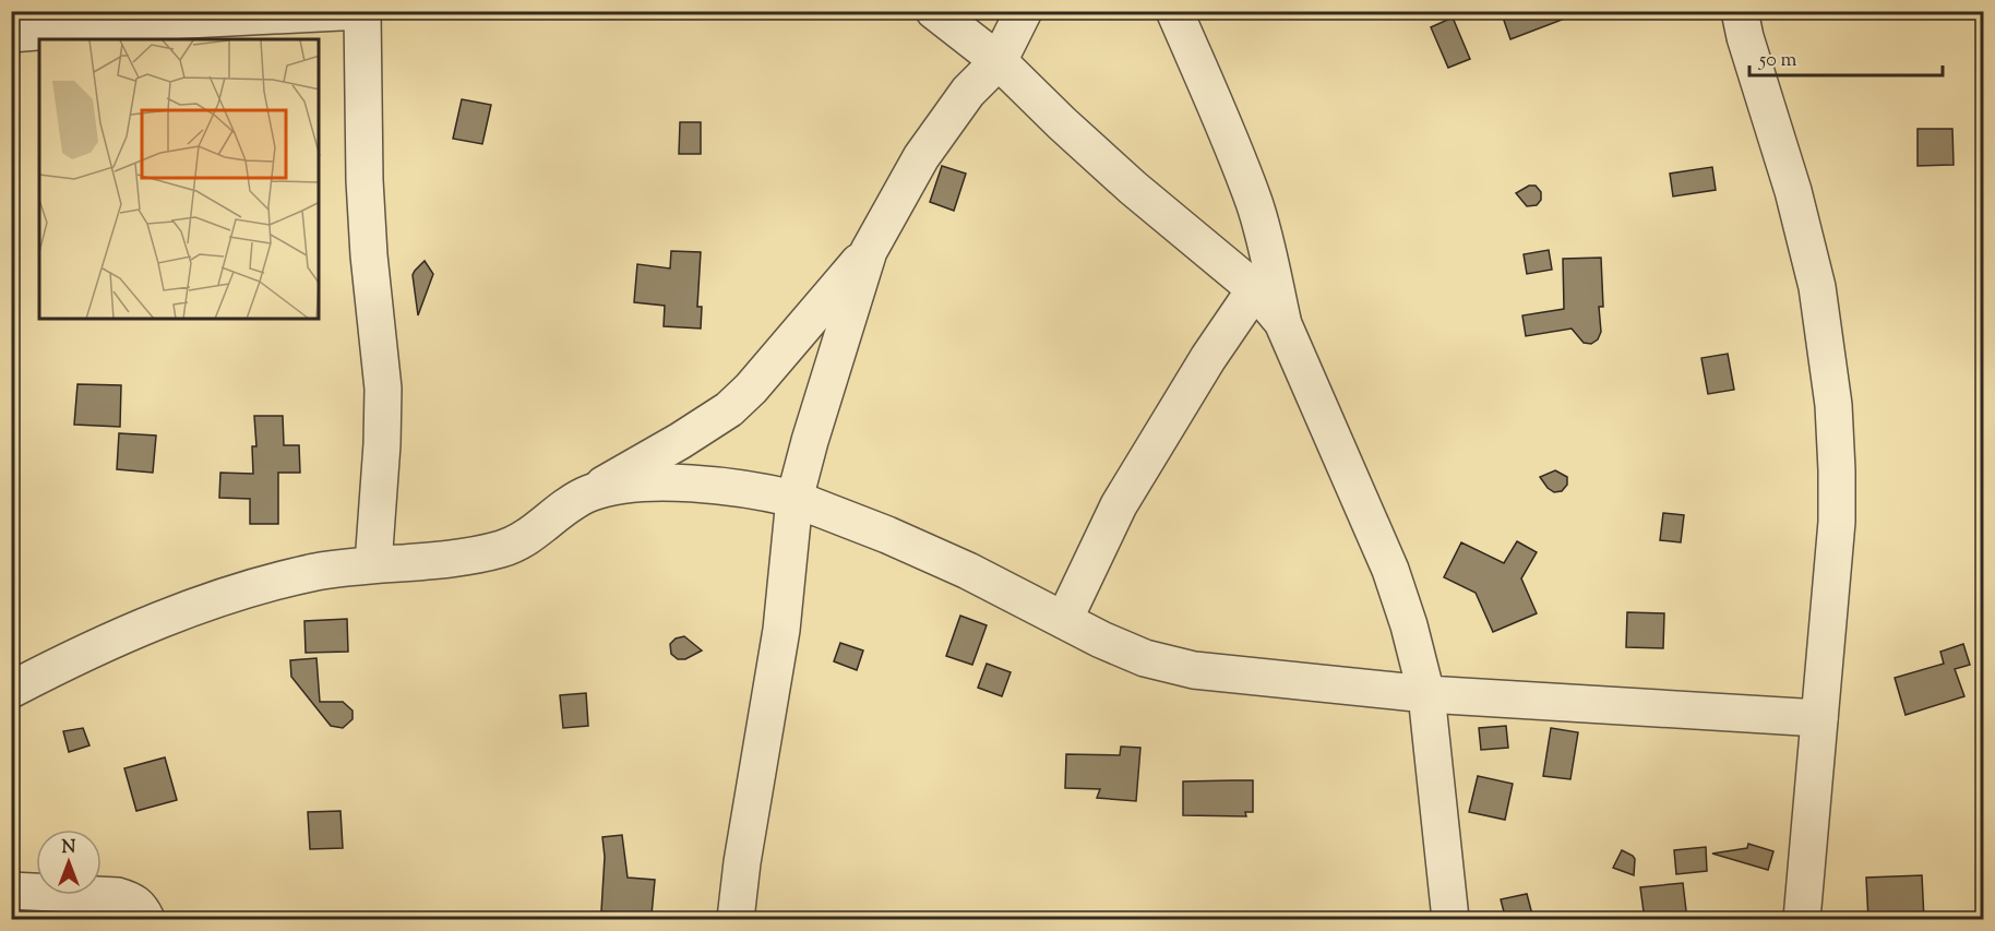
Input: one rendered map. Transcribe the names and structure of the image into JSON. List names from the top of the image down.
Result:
{
  "scale_bar": "50 m",
  "north": "top"
}
